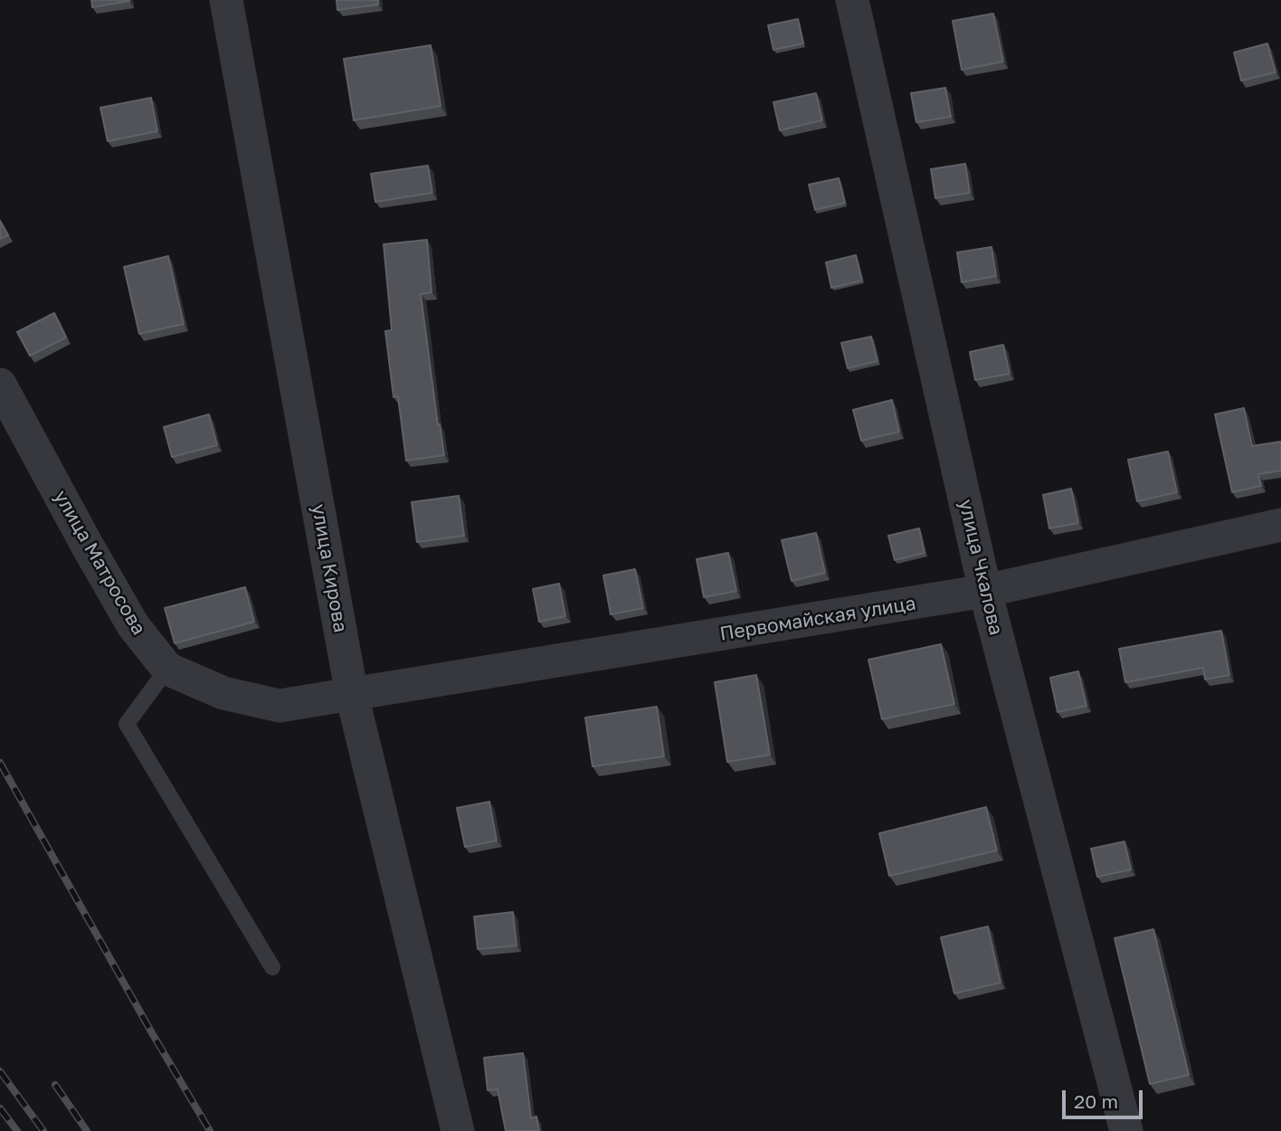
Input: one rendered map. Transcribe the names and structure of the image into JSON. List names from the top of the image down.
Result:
{
  "streets": {
    "street": [
      "улица Матросова",
      "улица Чкалова",
      "улица Кирова",
      "Первомайская улица"
    ]
  },
  "crossings": [
    ["улица Матросова", "улица Кирова"],
    ["улица Матросова", "Первомайская улица"],
    ["улица Чкалова", "Первомайская улица"],
    ["улица Кирова", "Первомайская улица"]
  ],
  "scale_bar": "20 m"
}
